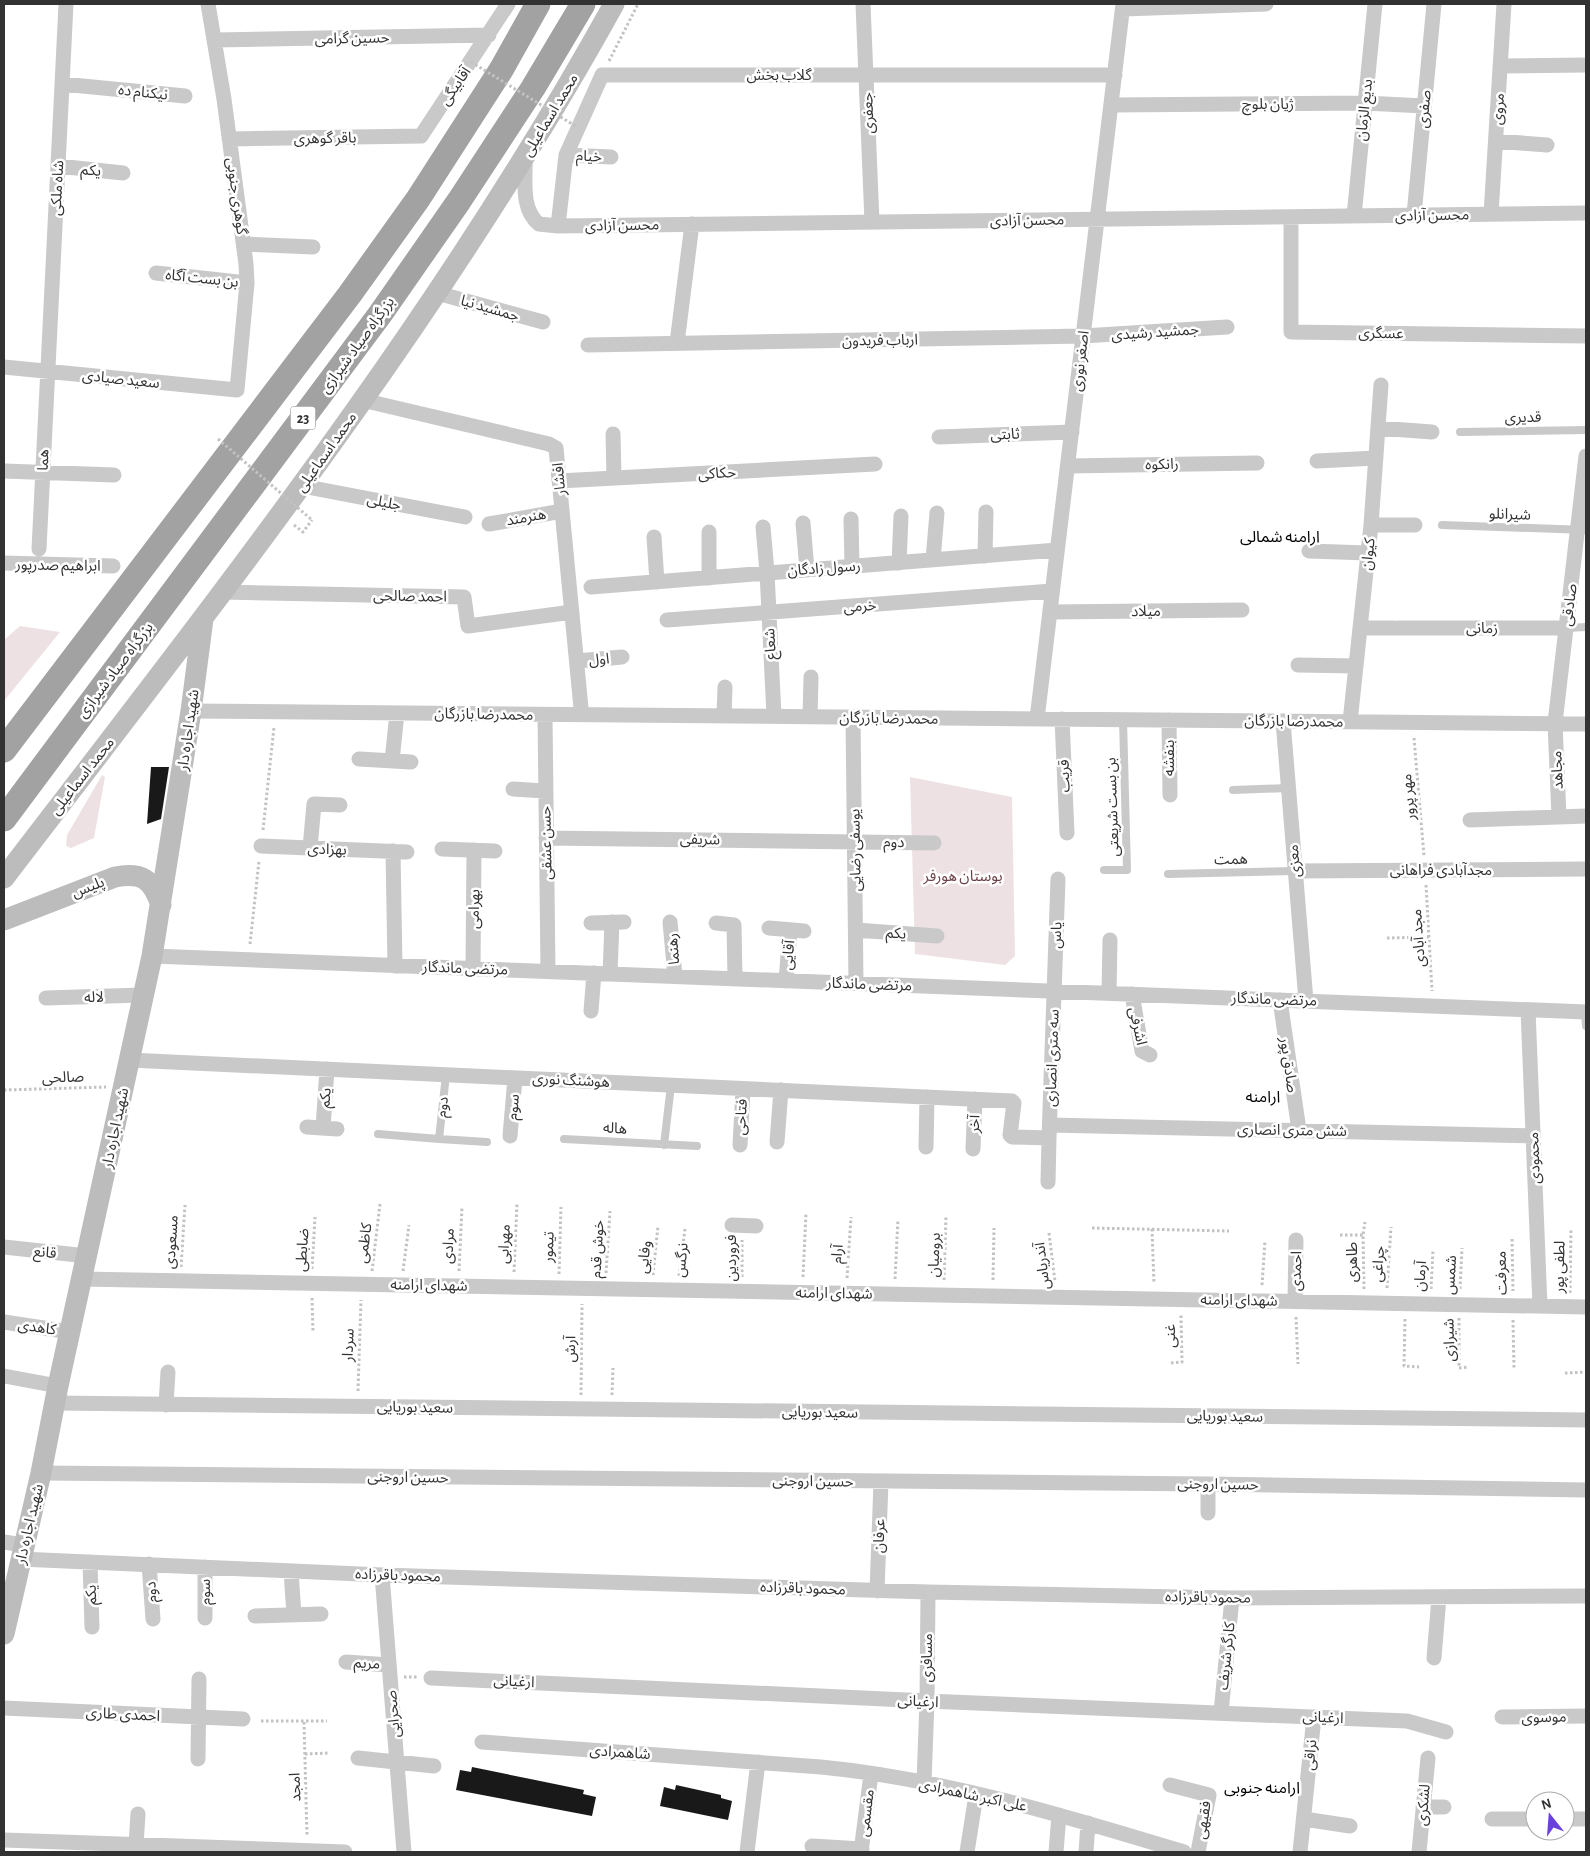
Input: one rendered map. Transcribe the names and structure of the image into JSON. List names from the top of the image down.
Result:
{
  "streets": {
    "highway": ["بزرگراه صیاد شیرازی", "23"],
    "main road": ["محمد اسماعیلی", "شهید اجاره دار", "پلیس"],
    "street": [
      "حسین گرامی",
      "گلاب بخش",
      "آقابیگی",
      "نیکنام ده",
      "ژیان بلوچ",
      "صفری",
      "مروی",
      "بدیع الزمان",
      "جعفری",
      "باقر گوهری",
      "خیام",
      "یکم",
      "شاه ملکی",
      "گوهری جنوبی",
      "محسن آزادی",
      "بن بست آگاه",
      "جمشید نیا",
      "جمشید رشیدی",
      "عسگری",
      "ارباب فریدون",
      "اصغر نوری",
      "سعید صیادی",
      "ثابتی",
      "هما",
      "رانکوه",
      "حکاکی",
      "افشار",
      "جلیلی",
      "هنرمند",
      "کیوان",
      "ابراهیم صدرپور",
      "رسول زادگان",
      "احمد صالحی",
      "صادقی",
      "خرمی",
      "میلاد",
      "زمانی",
      "شعاع",
      "اول",
      "محمدرضا بازرگان",
      "بنفشه",
      "مجاهد",
      "قریب",
      "شریفی",
      "دوم",
      "حسن عشقی",
      "بهزادی",
      "یوسفی رضایی",
      "معزی",
      "مجدآبادی فراهانی",
      "بهرامی",
      "یاس",
      "رهنما",
      "آقایی",
      "مرتضی ماندگار",
      "لاله",
      "اشرفی",
      "سه متری انصاری",
      "صادق پور",
      "هوشنگ نوری",
      "سوم",
      "فتاحی",
      "آخر",
      "شش متری انصاری",
      "محمودی",
      "قانع",
      "احمدی",
      "شهدای ارامنه",
      "کاهدی",
      "سعید بوریایی",
      "حسین اروجنی",
      "عرفان",
      "محمود باقرزاده",
      "کارگر شریف",
      "مسافری",
      "مریم",
      "ارغیانی",
      "احمدی طاری",
      "صحرایی",
      "موسوی",
      "شاهمرادی",
      "نراقی",
      "علی اکبر شاهمرادی",
      "لشکری",
      "مقسمی",
      "فقیهی"
    ],
    "lane": [
      "قدیری",
      "شیرانلو",
      "بن بست شریعتی",
      "همت",
      "هاله"
    ],
    "path": [
      "مهر پرور",
      "مجد آبادی",
      "صالحی",
      "مسعودی",
      "کاظمی",
      "مهرابی",
      "مرادی",
      "تیمور",
      "خوش قدم",
      "ضابطی",
      "آرام",
      "برومیان",
      "وفایی",
      "فروردین",
      "نرگس",
      "طاهری",
      "چراغی",
      "آندریاس",
      "لطفی پور",
      "معرفت",
      "شمس",
      "آرمان",
      "غنی",
      "شیرازی",
      "سردار",
      "آرش",
      "امجد"
    ]
  },
  "crossings": [
    ["حسین گرامی", "آقابیگی"],
    ["حسین گرامی", "گوهری جنوبی"],
    ["گلاب بخش", "جعفری"],
    ["گلاب بخش", "اصغر نوری"],
    ["آقابیگی", "باقر گوهری"],
    ["نیکنام ده", "شاه ملکی"],
    ["ژیان بلوچ", "صفری"],
    ["ژیان بلوچ", "بدیع الزمان"],
    ["ژیان بلوچ", "اصغر نوری"],
    ["صفری", "محسن آزادی"],
    ["مروی", "محسن آزادی"],
    ["بدیع الزمان", "محسن آزادی"],
    ["جعفری", "محسن آزادی"],
    ["محمد اسماعیلی", "محسن آزادی"],
    ["محمد اسماعیلی", "جمشید نیا"],
    ["محمد اسماعیلی", "افشار"],
    ["محمد اسماعیلی", "جلیلی"],
    ["محمد اسماعیلی", "احمد صالحی"],
    ["محمد اسماعیلی", "شهید اجاره دار"],
    ["باقر گوهری", "گوهری جنوبی"],
    ["یکم", "شاه ملکی"],
    ["یکم", "یوسفی رضایی"],
    ["یکم", "هوشنگ نوری"],
    ["یکم", "محمود باقرزاده"],
    ["شاه ملکی", "سعید صیادی"],
    ["شاه ملکی", "هما"],
    ["گوهری جنوبی", "بن بست آگاه"],
    ["گوهری جنوبی", "سعید صیادی"],
    ["محسن آزادی", "عسگری"],
    ["محسن آزادی", "اصغر نوری"],
    ["جمشید رشیدی", "ارباب فریدون"],
    ["جمشید رشیدی", "اصغر نوری"],
    ["ارباب فریدون", "اصغر نوری"],
    ["اصغر نوری", "ثابتی"],
    ["اصغر نوری", "رانکوه"],
    ["اصغر نوری", "رسول زادگان"],
    ["اصغر نوری", "خرمی"],
    ["اصغر نوری", "میلاد"],
    ["اصغر نوری", "محمدرضا بازرگان"],
    ["سعید صیادی", "هما"],
    ["حکاکی", "افشار"],
    ["افشار", "هنرمند"],
    ["افشار", "احمد صالحی"],
    ["افشار", "اول"],
    ["شیرانلو", "صادقی"],
    ["کیوان", "زمانی"],
    ["کیوان", "محمدرضا بازرگان"],
    ["رسول زادگان", "شعاع"],
    ["صادقی", "زمانی"],
    ["صادقی", "محمدرضا بازرگان"],
    ["صادقی", "مجاهد"],
    ["خرمی", "شعاع"],
    ["شعاع", "محمدرضا بازرگان"],
    ["محمدرضا بازرگان", "شهید اجاره دار"],
    ["محمدرضا بازرگان", "بنفشه"],
    ["محمدرضا بازرگان", "مجاهد"],
    ["محمدرضا بازرگان", "قریب"],
    ["محمدرضا بازرگان", "مهر پرور"],
    ["محمدرضا بازرگان", "بن بست شریعتی"],
    ["محمدرضا بازرگان", "حسن عشقی"],
    ["محمدرضا بازرگان", "یوسفی رضایی"],
    ["محمدرضا بازرگان", "معزی"],
    ["شهید اجاره دار", "پلیس"],
    ["شهید اجاره دار", "مرتضی ماندگار"],
    ["شهید اجاره دار", "لاله"],
    ["شهید اجاره دار", "صالحی"],
    ["شهید اجاره دار", "هوشنگ نوری"],
    ["شهید اجاره دار", "قانع"],
    ["شهید اجاره دار", "شهدای ارامنه"],
    ["شهید اجاره دار", "کاهدی"],
    ["شهید اجاره دار", "سعید بوریایی"],
    ["شهید اجاره دار", "حسین اروجنی"],
    ["شهید اجاره دار", "محمود باقرزاده"],
    ["مهر پرور", "مجدآبادی فراهانی"],
    ["مهر پرور", "مجد آبادی"],
    ["شریفی", "دوم"],
    ["شریفی", "حسن عشقی"],
    ["شریفی", "یوسفی رضایی"],
    ["دوم", "یوسفی رضایی"],
    ["دوم", "هوشنگ نوری"],
    ["دوم", "محمود باقرزاده"],
    ["حسن عشقی", "مرتضی ماندگار"],
    ["بهزادی", "مرتضی ماندگار"],
    ["یوسفی رضایی", "مرتضی ماندگار"],
    ["همت", "معزی"],
    ["همت", "مجدآبادی فراهانی"],
    ["معزی", "مجدآبادی فراهانی"],
    ["معزی", "مرتضی ماندگار"],
    ["مجدآبادی فراهانی", "مجد آبادی"],
    ["بهرامی", "مرتضی ماندگار"],
    ["یاس", "مرتضی ماندگار"],
    ["یاس", "سه متری انصاری"],
    ["مجد آبادی", "مرتضی ماندگار"],
    ["رهنما", "مرتضی ماندگار"],
    ["آقایی", "مرتضی ماندگار"],
    ["مرتضی ماندگار", "اشرفی"],
    ["مرتضی ماندگار", "سه متری انصاری"],
    ["مرتضی ماندگار", "صادق پور"],
    ["مرتضی ماندگار", "محمودی"],
    ["سه متری انصاری", "شش متری انصاری"],
    ["صادق پور", "شش متری انصاری"],
    ["هوشنگ نوری", "سوم"],
    ["هوشنگ نوری", "فتاحی"],
    ["هوشنگ نوری", "آخر"],
    ["هوشنگ نوری", "شش متری انصاری"],
    ["سوم", "محمود باقرزاده"],
    ["شش متری انصاری", "محمودی"],
    ["محمودی", "شهدای ارامنه"],
    ["مسعودی", "شهدای ارامنه"],
    ["کاظمی", "شهدای ارامنه"],
    ["کاظمی", "سردار"],
    ["مهرابی", "شهدای ارامنه"],
    ["مرادی", "شهدای ارامنه"],
    ["تیمور", "شهدای ارامنه"],
    ["خوش قدم", "شهدای ارامنه"],
    ["ضابطی", "شهدای ارامنه"],
    ["آرام", "شهدای ارامنه"],
    ["برومیان", "شهدای ارامنه"],
    ["وفایی", "شهدای ارامنه"],
    ["فروردین", "شهدای ارامنه"],
    ["نرگس", "شهدای ارامنه"],
    ["طاهری", "شهدای ارامنه"],
    ["چراغی", "شهدای ارامنه"],
    ["آندریاس", "شهدای ارامنه"],
    ["لطفی پور", "شهدای ارامنه"],
    ["احمدی", "شهدای ارامنه"],
    ["معرفت", "شهدای ارامنه"],
    ["شمس", "شهدای ارامنه"],
    ["شمس", "شیرازی"],
    ["آرمان", "شهدای ارامنه"],
    ["شهدای ارامنه", "غنی"],
    ["شهدای ارامنه", "شیرازی"],
    ["شهدای ارامنه", "سردار"],
    ["شهدای ارامنه", "آرش"],
    ["سردار", "سعید بوریایی"],
    ["آرش", "سعید بوریایی"],
    ["حسین اروجنی", "عرفان"],
    ["عرفان", "محمود باقرزاده"],
    ["محمود باقرزاده", "کارگر شریف"],
    ["محمود باقرزاده", "مسافری"],
    ["محمود باقرزاده", "صحرایی"],
    ["کارگر شریف", "ارغیانی"],
    ["مسافری", "ارغیانی"],
    ["مسافری", "علی اکبر شاهمرادی"],
    ["مریم", "صحرایی"],
    ["ارغیانی", "نراقی"],
    ["شاهمرادی", "علی اکبر شاهمرادی"],
    ["علی اکبر شاهمرادی", "مقسمی"]
  ],
  "districts": ["ارامنه شمالی", "ارامنه", "ارامنه جنوبی"],
  "parks": ["بوستان هورفر"],
  "north": "top"
}
